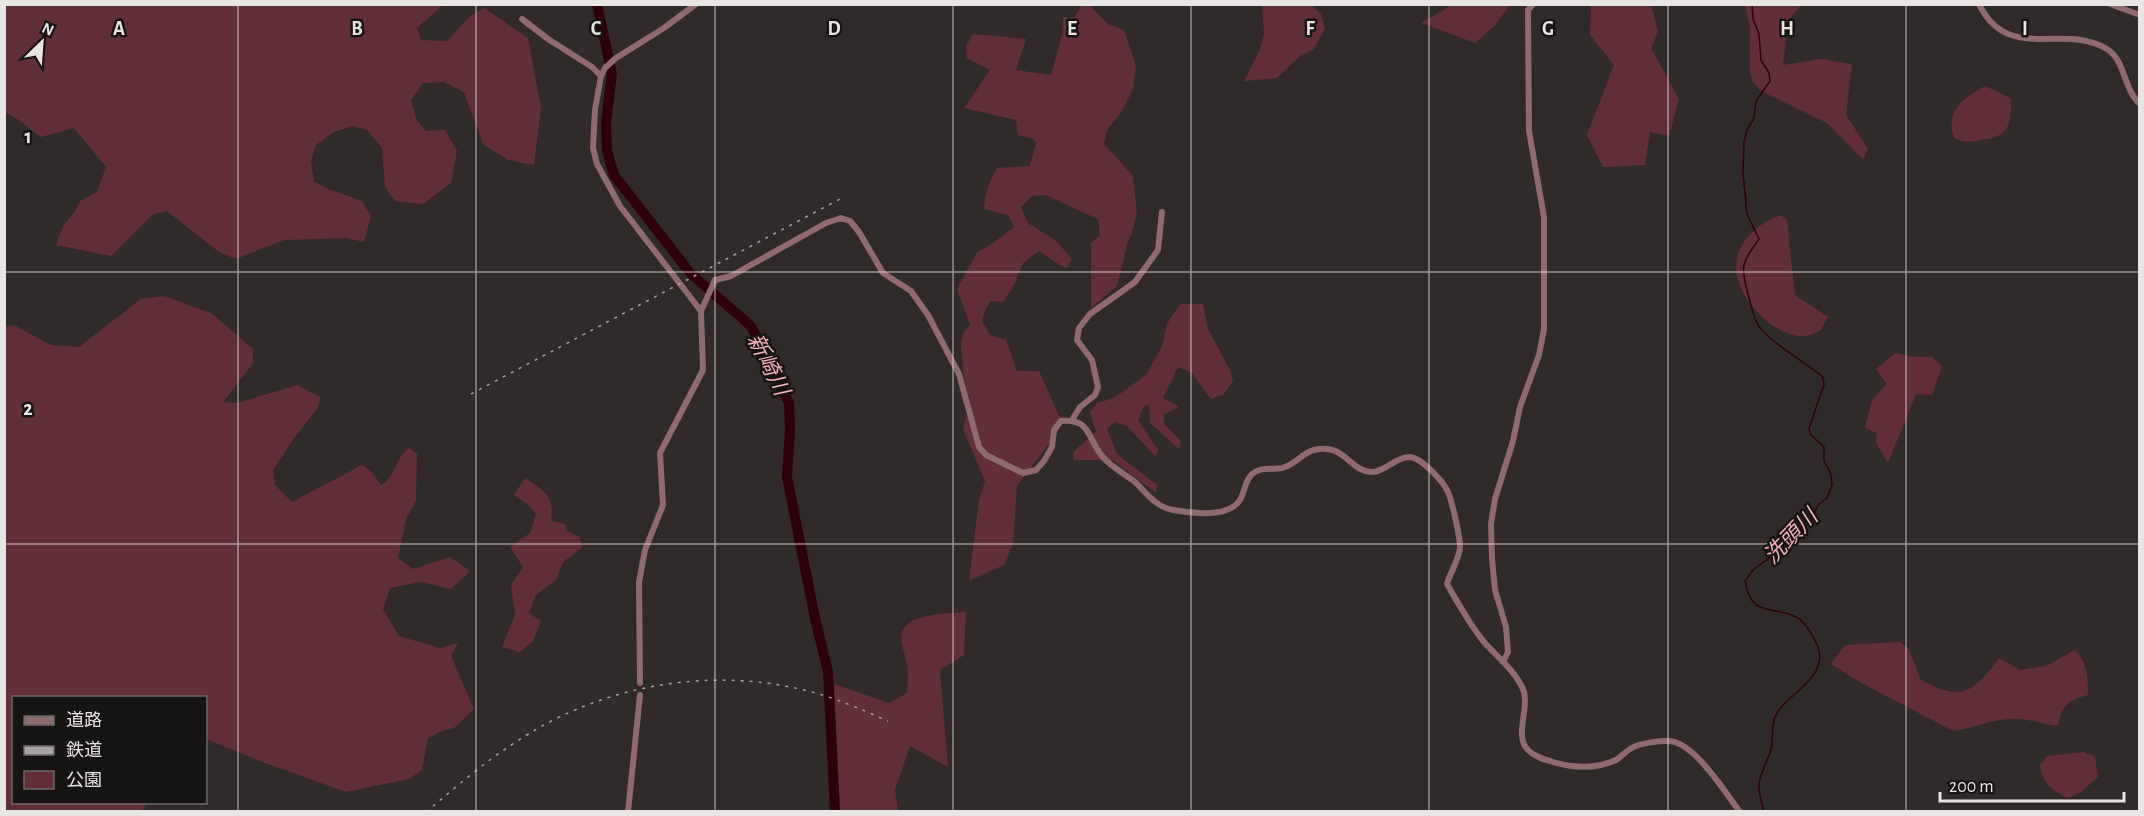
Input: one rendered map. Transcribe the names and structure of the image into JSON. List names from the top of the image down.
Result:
{
  "water": ["新崎川", "洗頭川"],
  "legend": ["道路", "鉄道", "公園"],
  "scale_bar": "200 m",
  "north": "top right",
  "grid": {
    "columns": [
      "A",
      "B",
      "C",
      "D",
      "E",
      "F",
      "G",
      "H",
      "I"
    ],
    "rows": ["1", "2"]
  }
}
